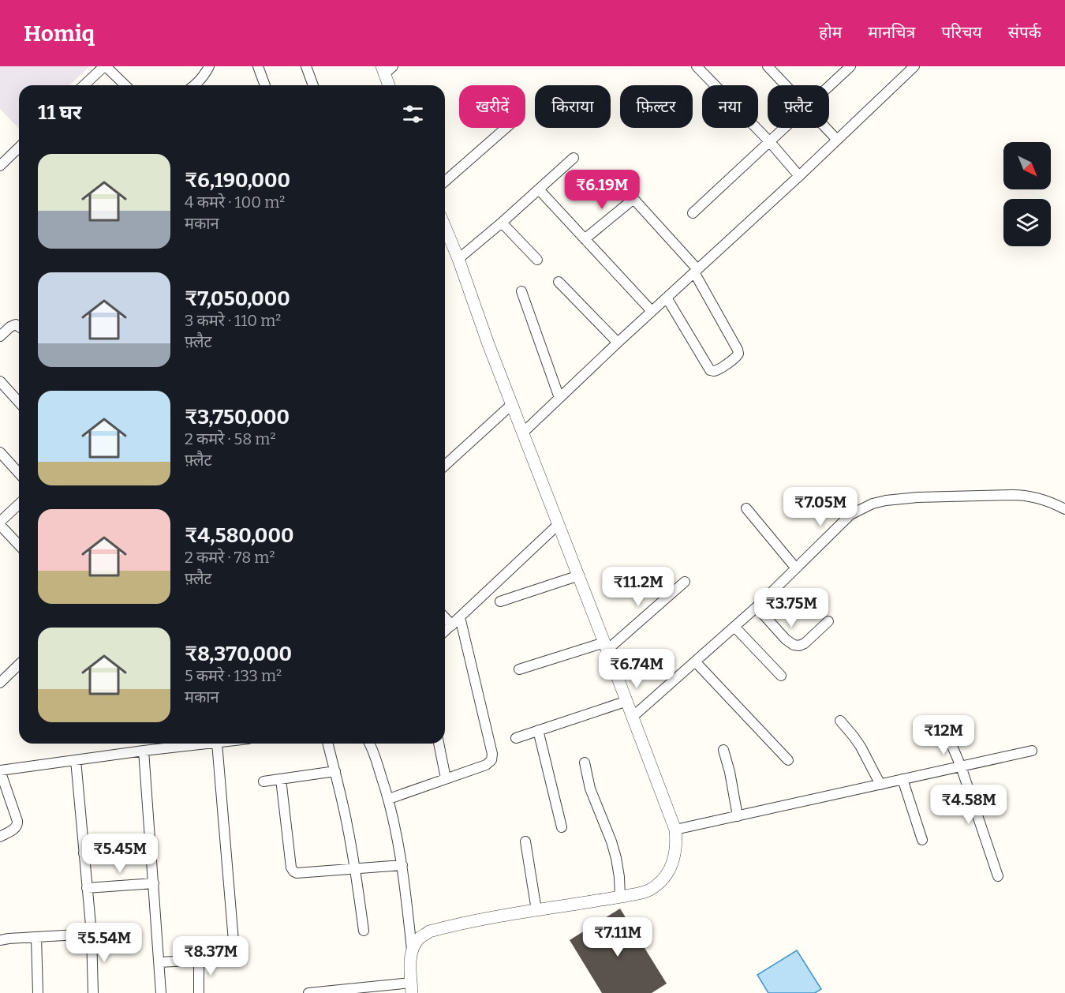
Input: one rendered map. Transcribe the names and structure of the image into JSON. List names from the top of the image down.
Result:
{
  "north": "bottom right",
  "page": {
    "header": "Homiq",
    "nav": [
      "होम",
      "मानचित्र",
      "परिचय",
      "संपर्क"
    ],
    "chip": [
      "खरीदें",
      "किराया",
      "फ़िल्टर",
      "नया",
      "फ़्लैट"
    ],
    "heading": "11 घर",
    "list": [
      {
        "name": "₹6,190,000",
        "note": "4 कमरे · 100 m² · मकान"
      },
      {
        "name": "₹7,050,000",
        "note": "3 कमरे · 110 m² · फ़्लैट"
      },
      {
        "name": "₹3,750,000",
        "note": "2 कमरे · 58 m² · फ़्लैट"
      },
      {
        "name": "₹4,580,000",
        "note": "2 कमरे · 78 m² · फ़्लैट"
      },
      {
        "name": "₹8,370,000",
        "note": "5 कमरे · 133 m² · मकान"
      }
    ],
    "price": [
      "₹6.19M",
      "₹7.05M",
      "₹11.2M",
      "₹3.75M",
      "₹6.74M",
      "₹12M",
      "₹4.58M",
      "₹5.45M",
      "₹7.11M",
      "₹5.54M",
      "₹8.37M"
    ]
  }
}
